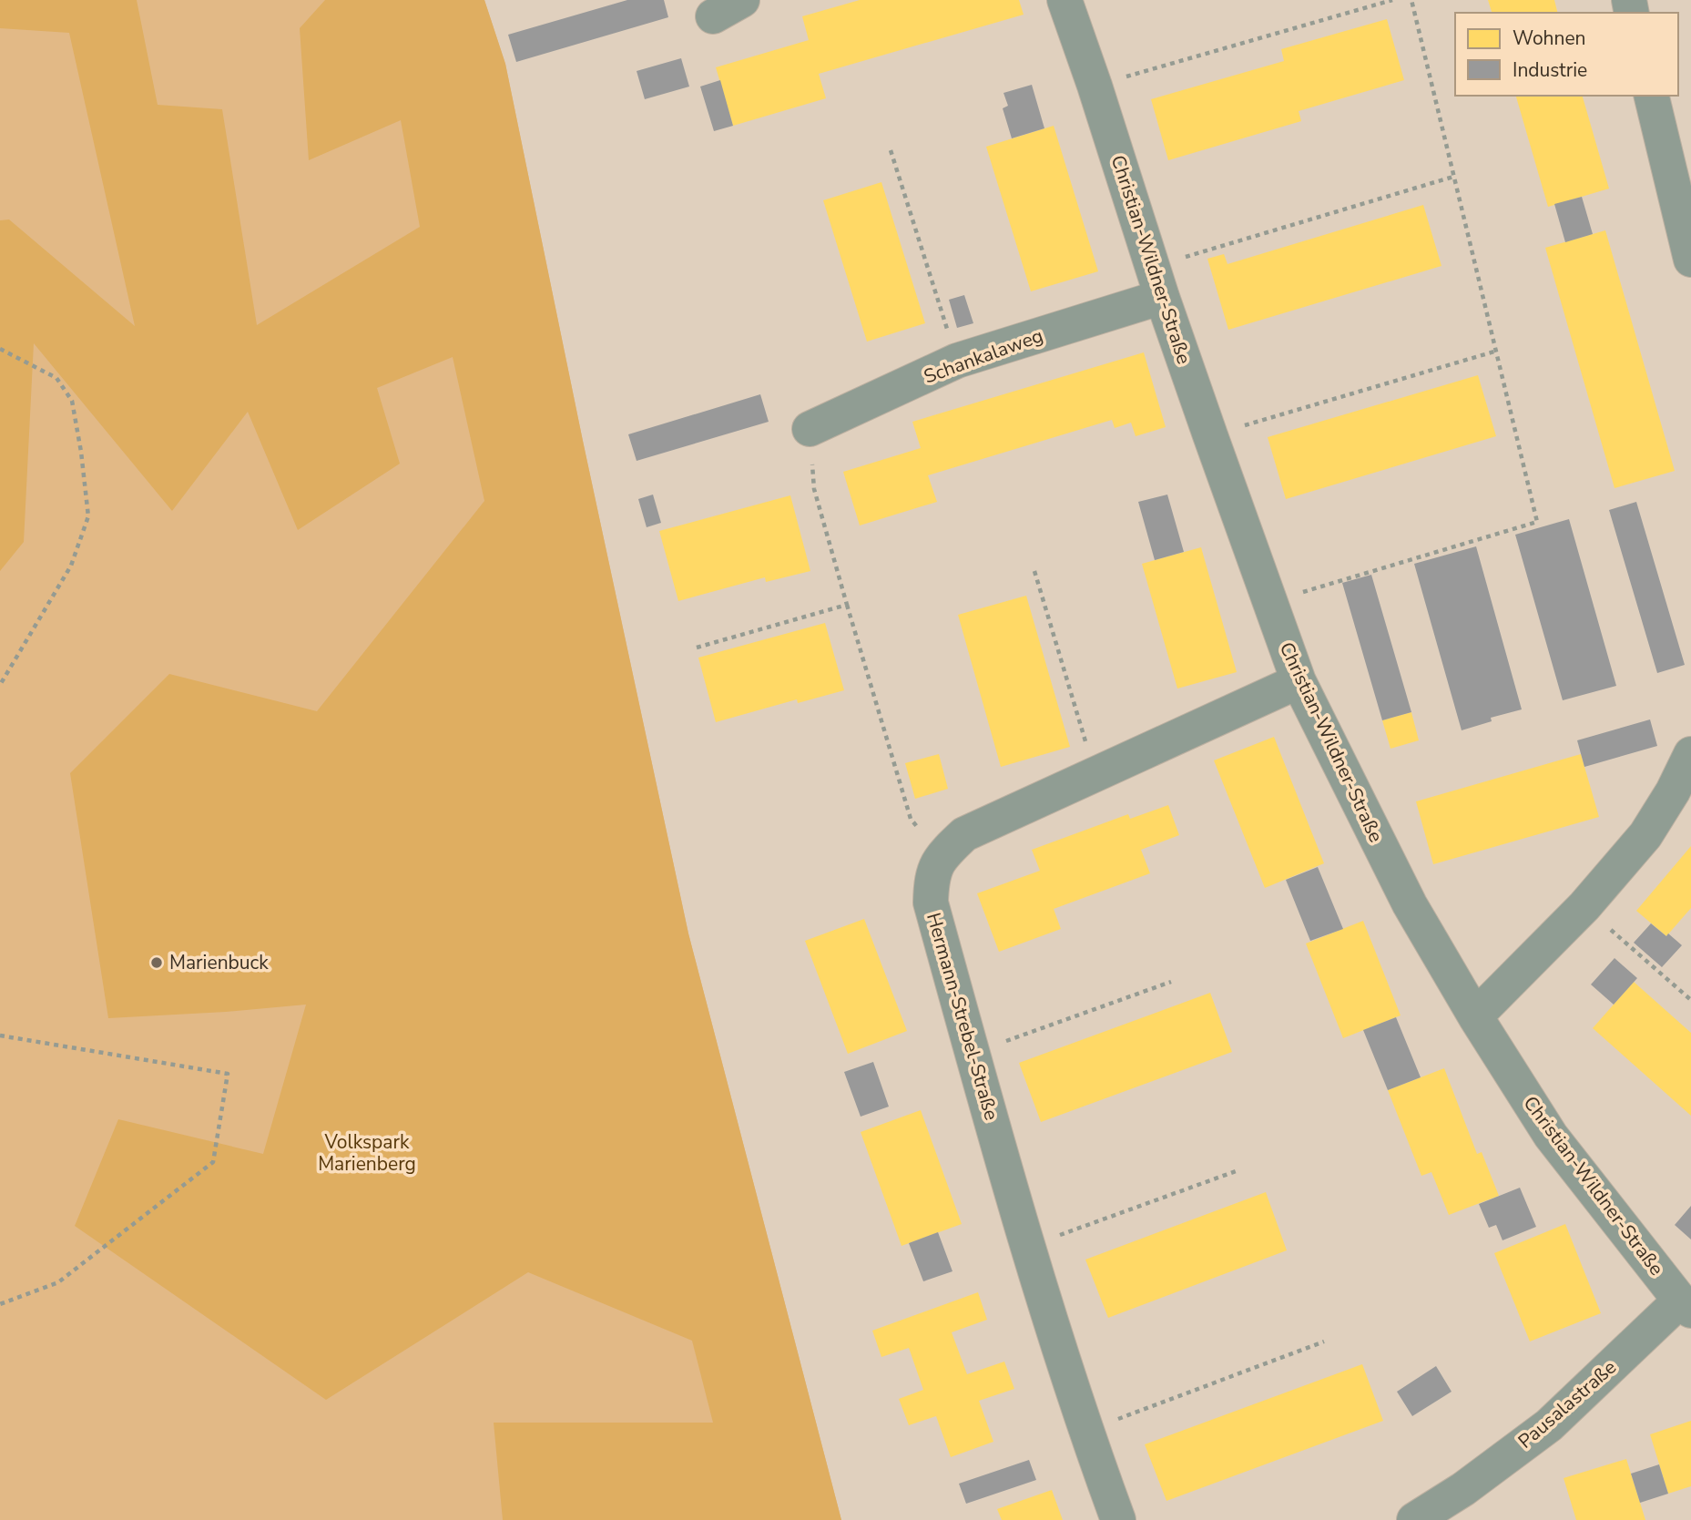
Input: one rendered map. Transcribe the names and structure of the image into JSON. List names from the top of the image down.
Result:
{
  "streets": {
    "street": [
      "Christian-Wildner-Straße",
      "Schankalaweg",
      "Hermann-Strebel-Straße",
      "Pausalastraße"
    ]
  },
  "crossings": [
    ["Christian-Wildner-Straße", "Schankalaweg"],
    ["Christian-Wildner-Straße", "Hermann-Strebel-Straße"],
    ["Christian-Wildner-Straße", "Pausalastraße"]
  ],
  "parks": ["Volkspark Marienberg"],
  "places": ["Marienbuck"],
  "legend": ["Wohnen", "Industrie"]
}
